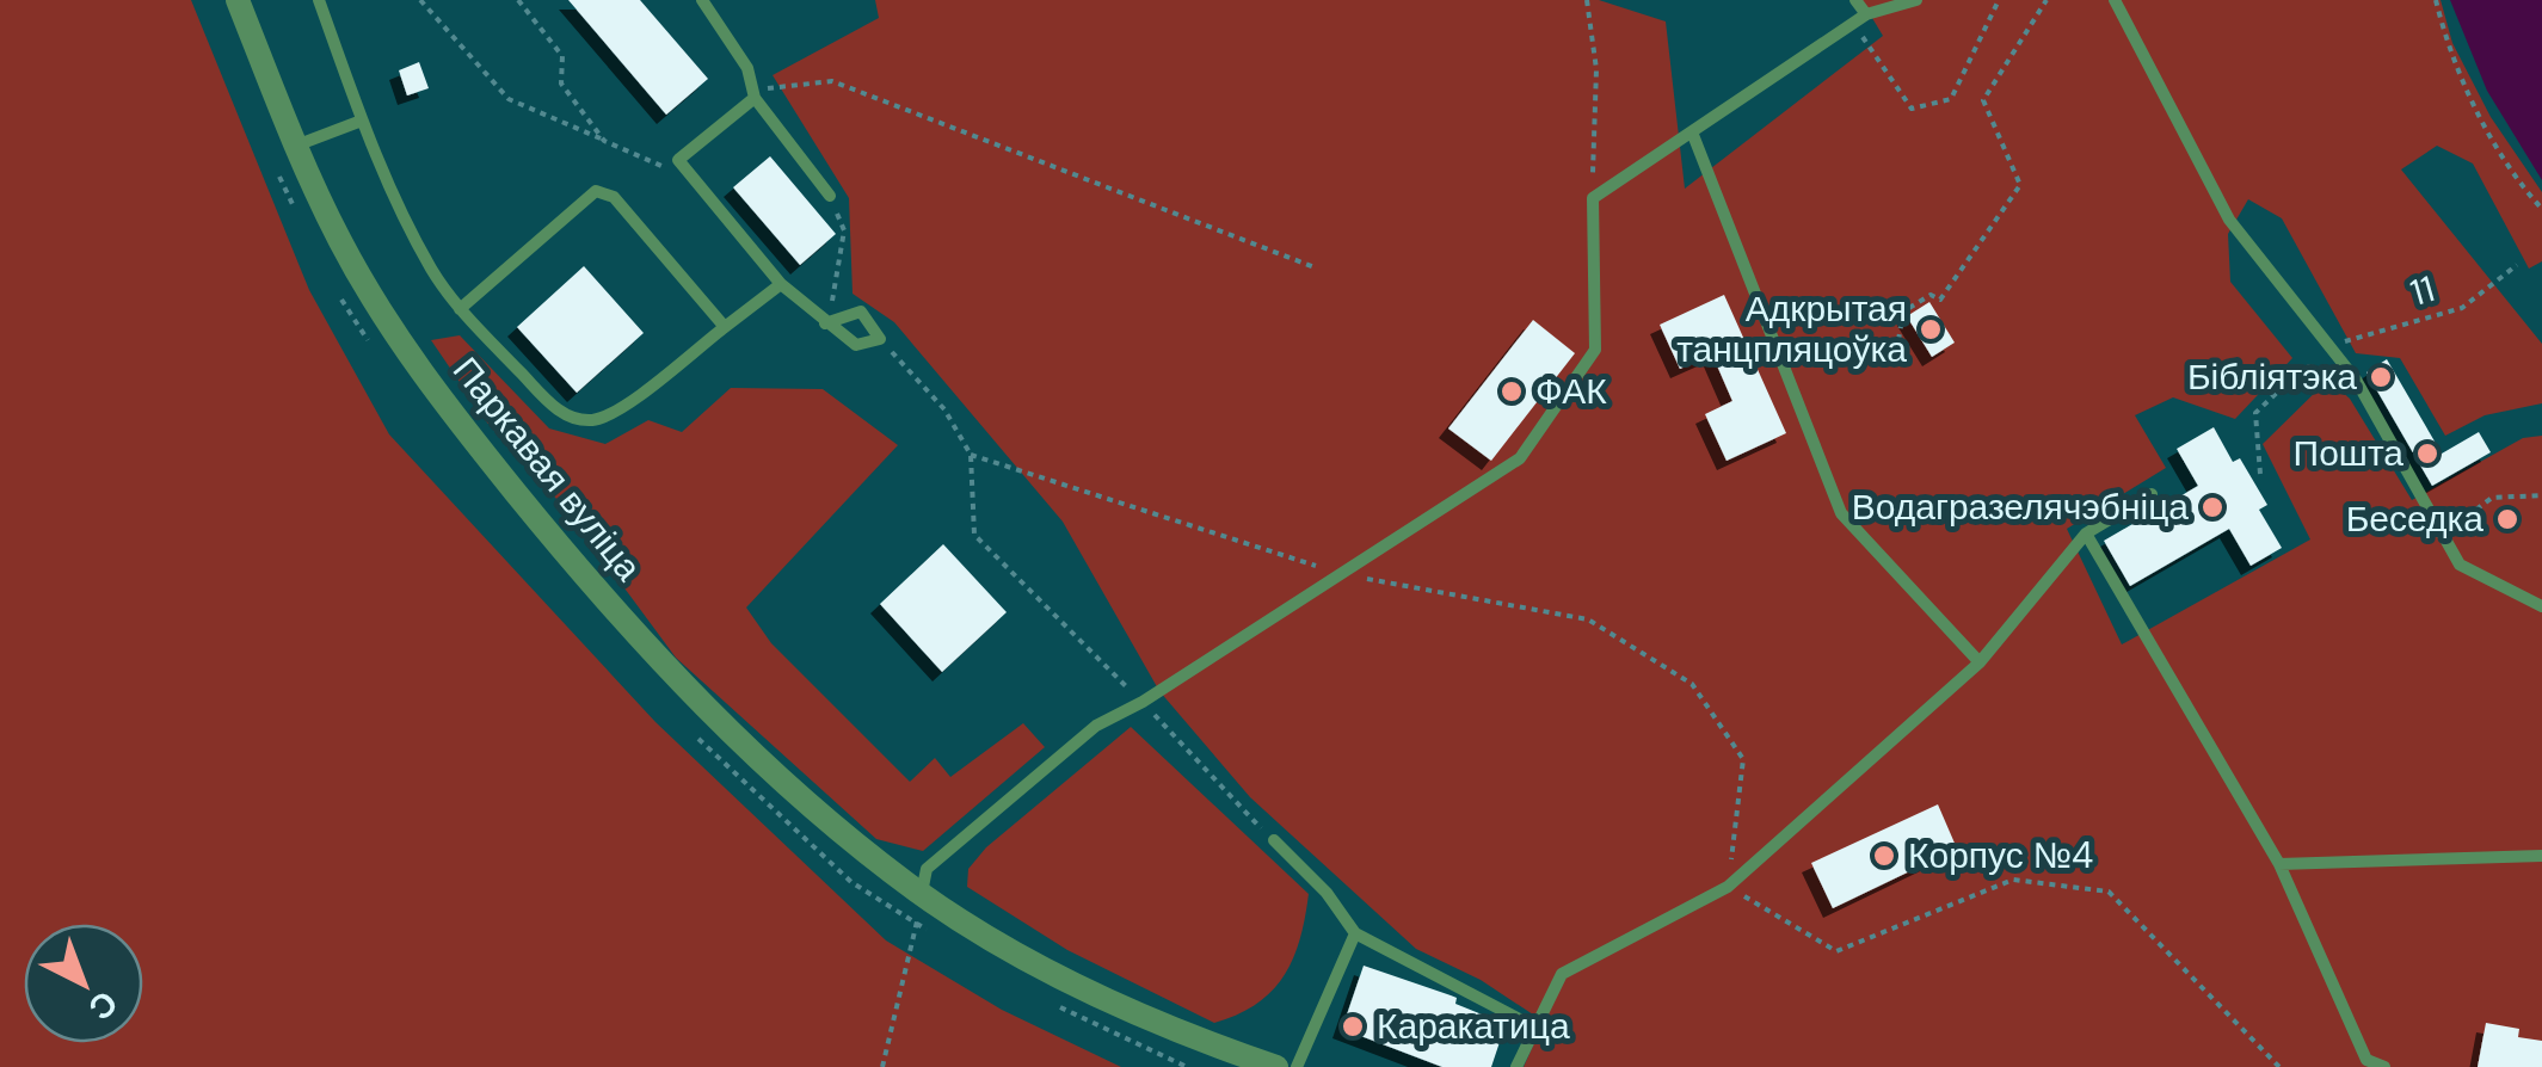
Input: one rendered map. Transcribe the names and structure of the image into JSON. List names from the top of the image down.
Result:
{
  "streets": {
    "street": ["Паркавая вуліца"],
    "path": ["11"]
  },
  "places": [
    "Адкрытая танцпляцоўка",
    "Бібліятэка",
    "ФАК",
    "Пошта",
    "Водагразелячэбніца",
    "Беседка",
    "Корпус №4",
    "Каракатица"
  ],
  "north": "bottom right"
}
